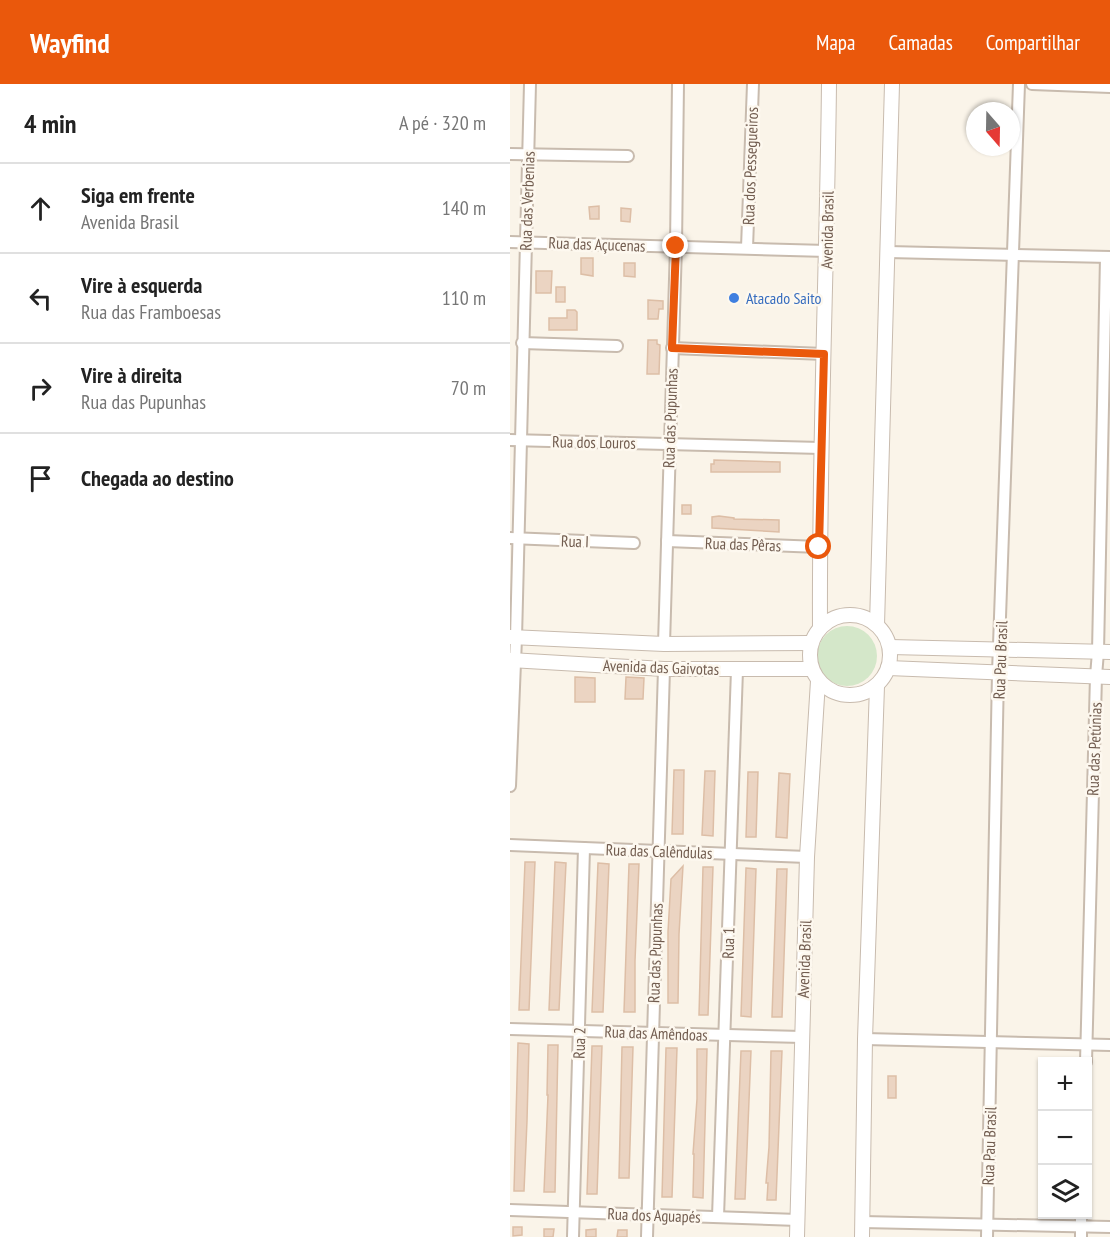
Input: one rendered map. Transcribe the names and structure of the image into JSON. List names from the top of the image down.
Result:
{
  "streets": {
    "street": [
      "Rua dos Pessegueiros",
      "Rua das Verbenias",
      "Avenida Brasil",
      "Rua das Açucenas",
      "Rua das Pupunhas",
      "Rua dos Louros",
      "Rua I",
      "Rua das Pêras",
      "Rua Pau Brasil",
      "Avenida das Gaivotas",
      "Rua das Petúnias",
      "Rua das Calêndulas",
      "Rua 1",
      "Rua das Amêndoas",
      "Rua 2",
      "Rua dos Aguapés"
    ]
  },
  "crossings": [
    ["Rua dos Pessegueiros", "Rua das Açucenas"],
    ["Rua das Verbenias", "Rua das Açucenas"],
    ["Rua das Verbenias", "Rua dos Louros"],
    ["Rua das Verbenias", "Rua I"],
    ["Rua das Verbenias", "Avenida das Gaivotas"],
    ["Avenida Brasil", "Rua das Açucenas"],
    ["Avenida Brasil", "Rua dos Louros"],
    ["Avenida Brasil", "Rua das Pêras"],
    ["Avenida Brasil", "Avenida das Gaivotas"],
    ["Avenida Brasil", "Rua das Calêndulas"],
    ["Avenida Brasil", "Rua das Amêndoas"],
    ["Avenida Brasil", "Rua dos Aguapés"],
    ["Rua das Açucenas", "Rua das Pupunhas"],
    ["Rua das Pupunhas", "Rua dos Louros"],
    ["Rua das Pupunhas", "Rua das Pêras"],
    ["Rua das Pupunhas", "Avenida das Gaivotas"],
    ["Rua das Pupunhas", "Rua das Calêndulas"],
    ["Rua das Pupunhas", "Rua das Amêndoas"],
    ["Rua das Pupunhas", "Rua dos Aguapés"],
    ["Avenida das Gaivotas", "Rua 1"],
    ["Rua das Calêndulas", "Rua 1"],
    ["Rua das Calêndulas", "Rua 2"],
    ["Rua 1", "Rua das Amêndoas"],
    ["Rua 1", "Rua dos Aguapés"],
    ["Rua das Amêndoas", "Rua 2"],
    ["Rua 2", "Rua dos Aguapés"]
  ],
  "places": ["Atacado Saito"],
  "north": "bottom",
  "page": {
    "header": "Wayfind",
    "nav": ["Mapa", "Camadas", "Compartilhar"],
    "heading": ["4 min", "A pé · 320 m"],
    "list": [
      ["Siga em frente", "Avenida Brasil", "140 m"],
      ["Vire à esquerda", "Rua das Framboesas", "110 m"],
      ["Vire à direita", "Rua das Pupunhas", "70 m"],
      "Chegada ao destino"
    ],
    "map_buttons": ["+", "−"]
  }
}
